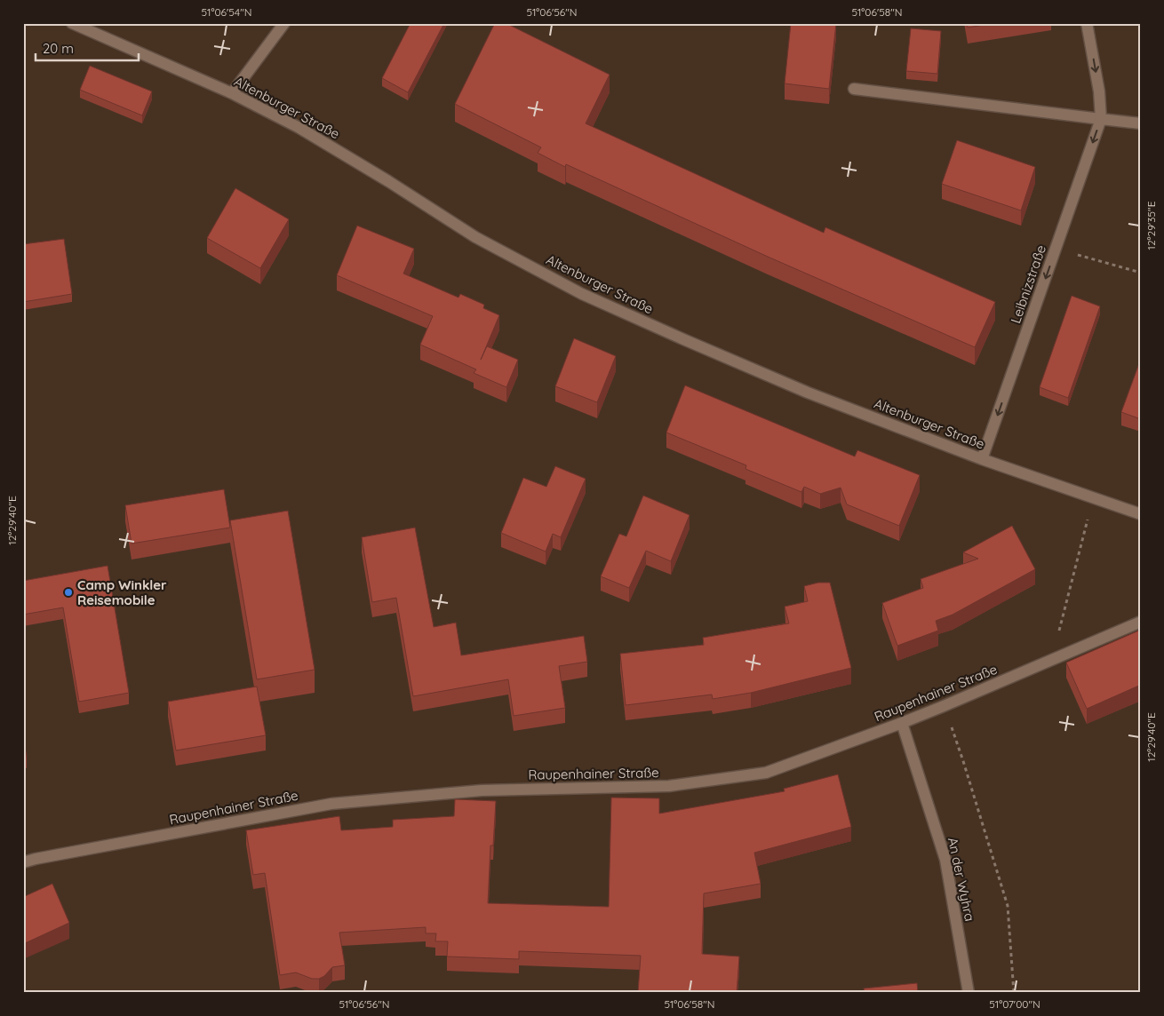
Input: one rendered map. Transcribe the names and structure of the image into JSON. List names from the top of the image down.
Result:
{
  "streets": {
    "street": [
      "Altenburger Straße",
      "Leibnizstraße",
      "Raupenhainer Straße",
      "An der Wyhra"
    ]
  },
  "crossings": [
    ["Altenburger Straße", "Leibnizstraße"],
    ["Raupenhainer Straße", "An der Wyhra"]
  ],
  "one_way": ["Leibnizstraße"],
  "places": ["Camp Winkler Reisemobile"],
  "scale_bar": "20 m",
  "coordinates": [
    "51°06'54\"N",
    "51°06'56\"N",
    "51°06'58\"N",
    "12°29'35\"E",
    "12°29'40\"E",
    "51°07'00\"N"
  ]
}
